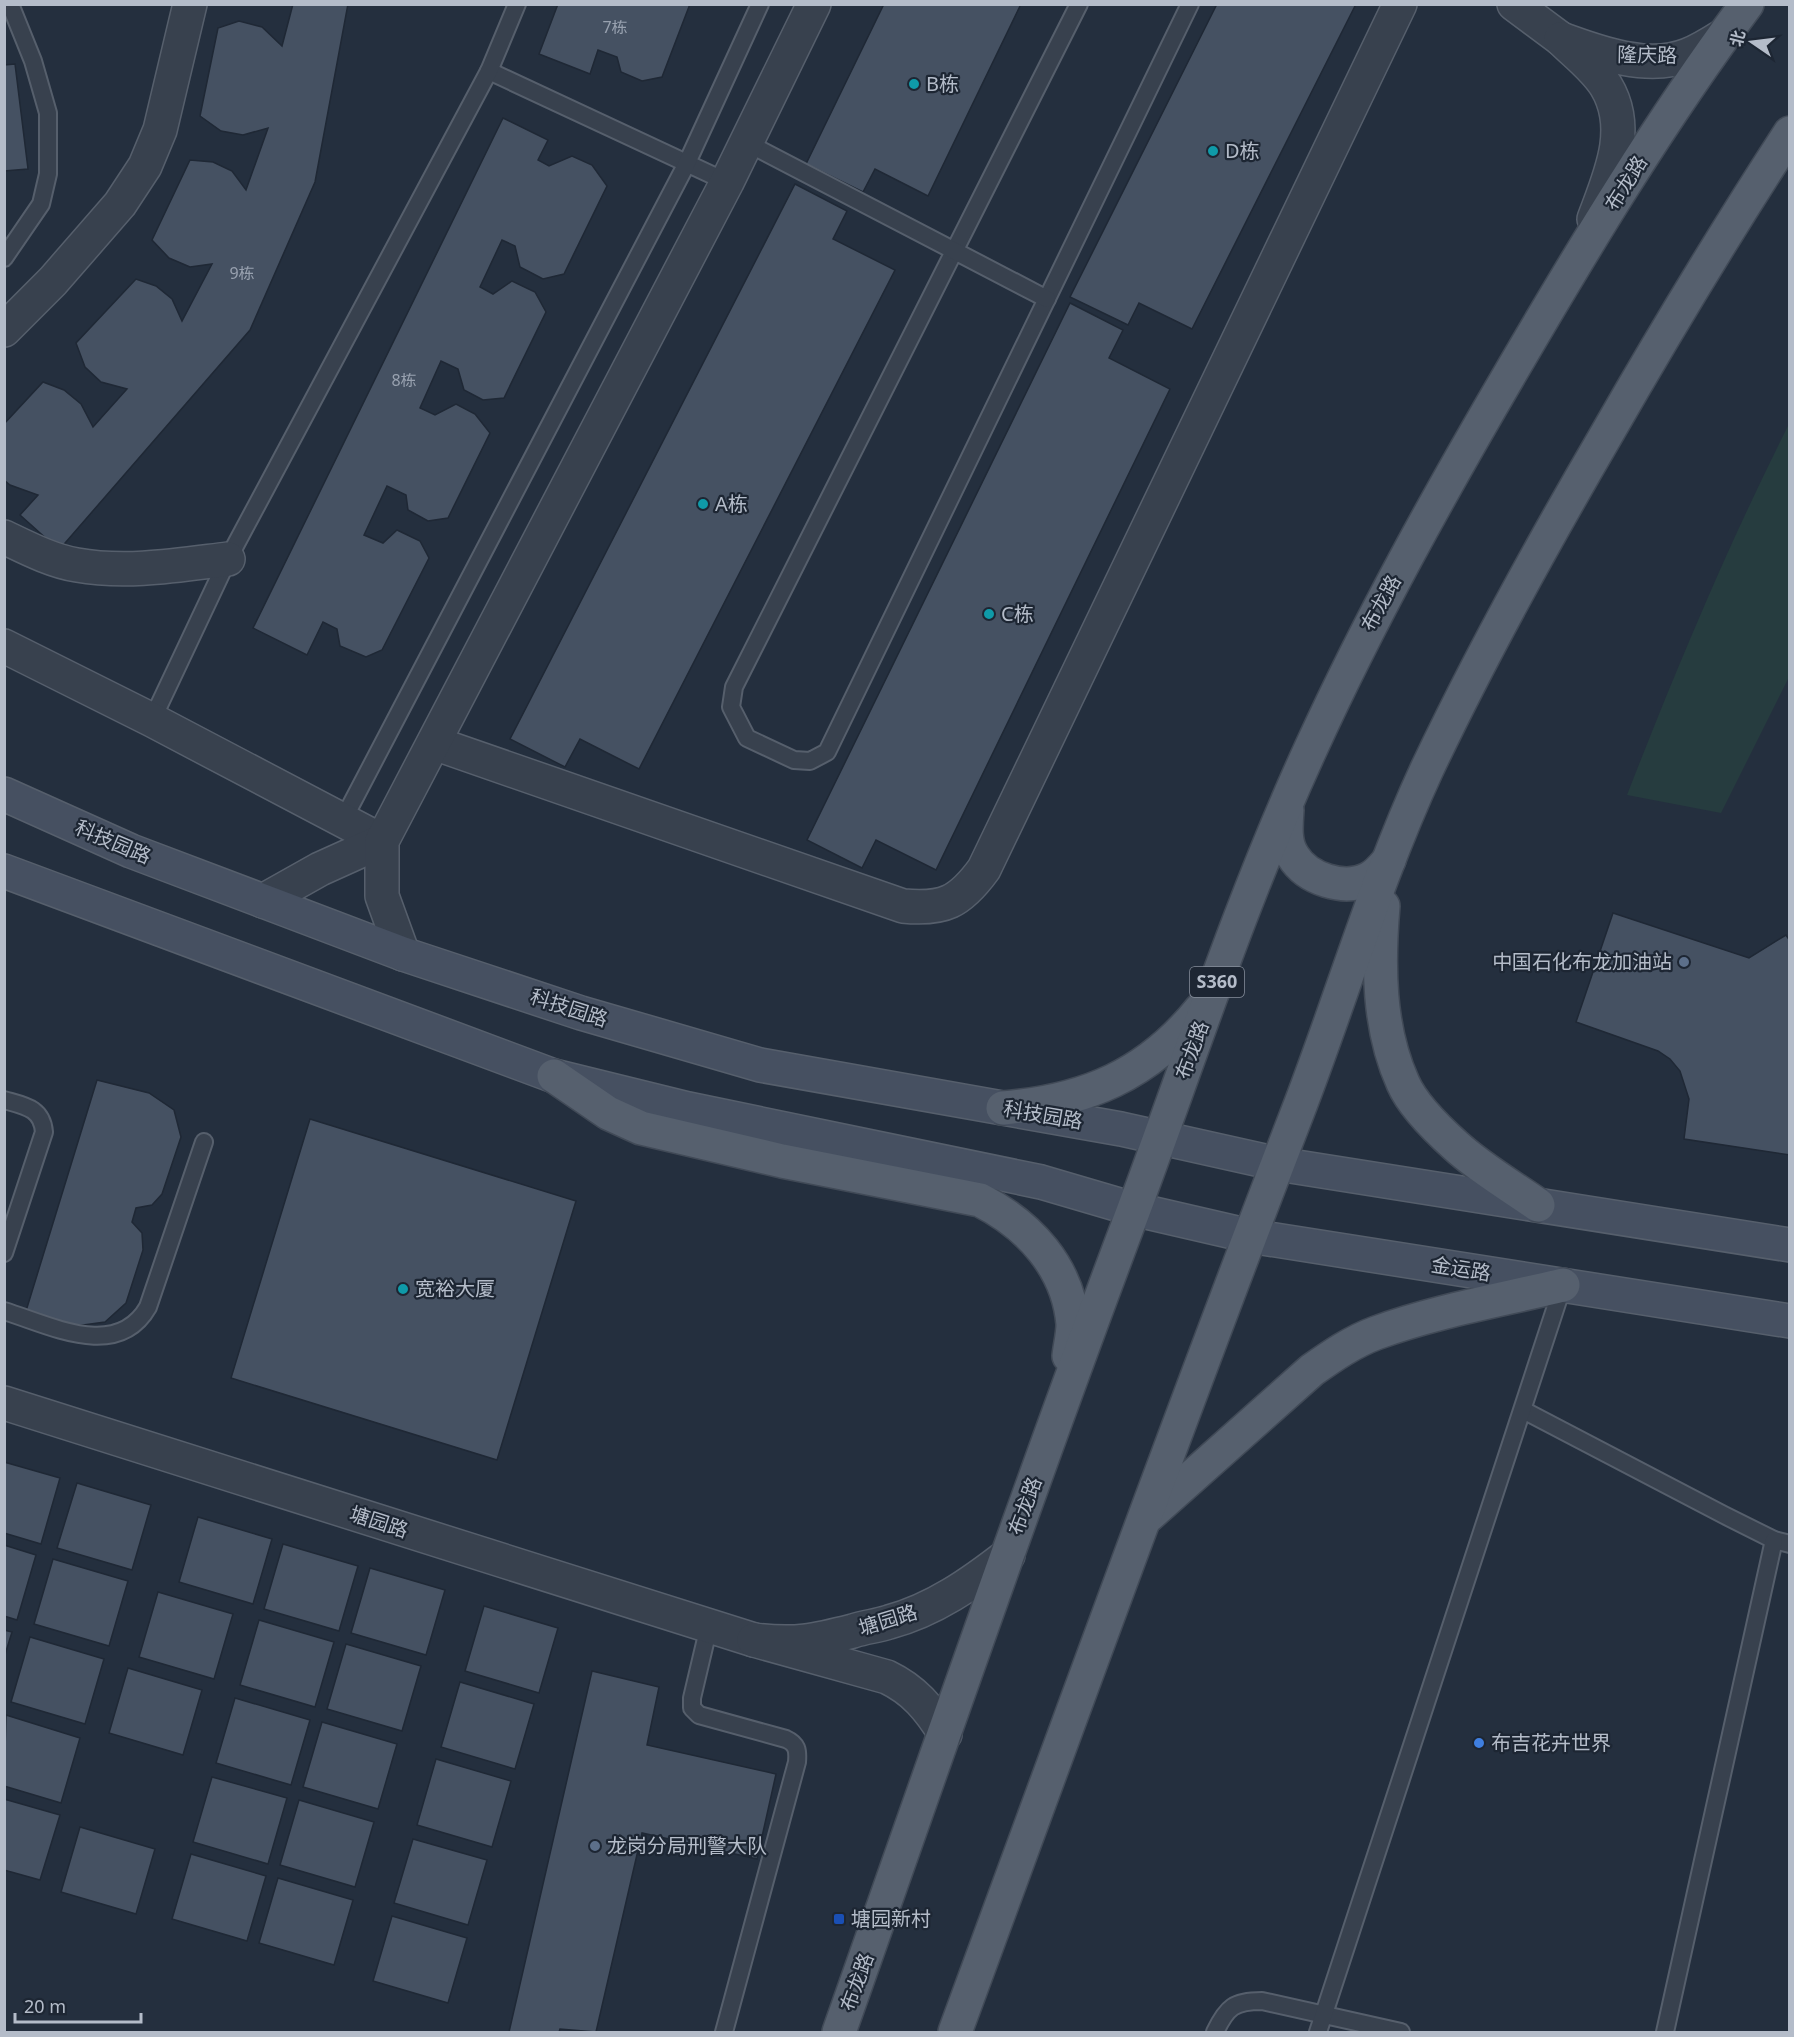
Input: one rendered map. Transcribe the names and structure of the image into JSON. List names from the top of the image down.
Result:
{
  "streets": {
    "main road": [
      "布龙路",
      "科技园路",
      "S360",
      "金运路"
    ],
    "street": ["隆庆路", "塘园路"]
  },
  "crossings": [
    ["隆庆路", "布龙路"],
    ["布龙路", "科技园路"],
    ["布龙路", "金运路"],
    ["布龙路", "塘园路"]
  ],
  "places": {
    "other": [
      "B栋",
      "D栋",
      "A栋",
      "C栋",
      "中国石化布龙加油站",
      "宽裕大厦",
      "布吉花卉世界",
      "龙岗分局刑警大队"
    ],
    "transit": ["塘园新村"]
  },
  "house_numbers": ["7栋", "9栋", "8栋"],
  "scale_bar": "20 m",
  "north": "left"
}
